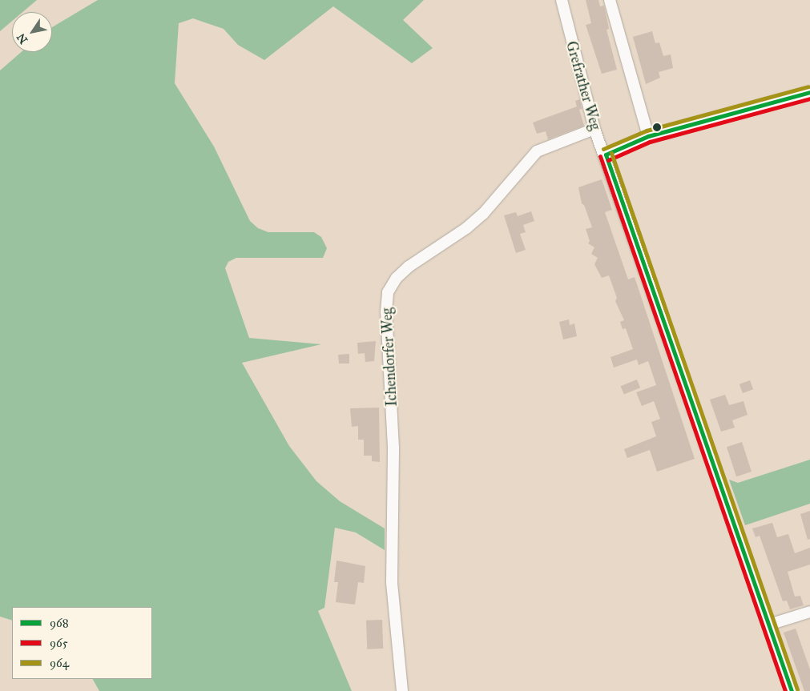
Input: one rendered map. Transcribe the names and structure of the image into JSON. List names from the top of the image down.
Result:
{
  "streets": {
    "street": ["Grefrather Weg", "Ichendorfer Weg"]
  },
  "crossings": [
    ["Grefrather Weg", "Ichendorfer Weg"]
  ],
  "lines": ["transit line 964", "transit line 968", "transit line 965"],
  "legend": ["968", "965", "964"],
  "north": "bottom left"
}
